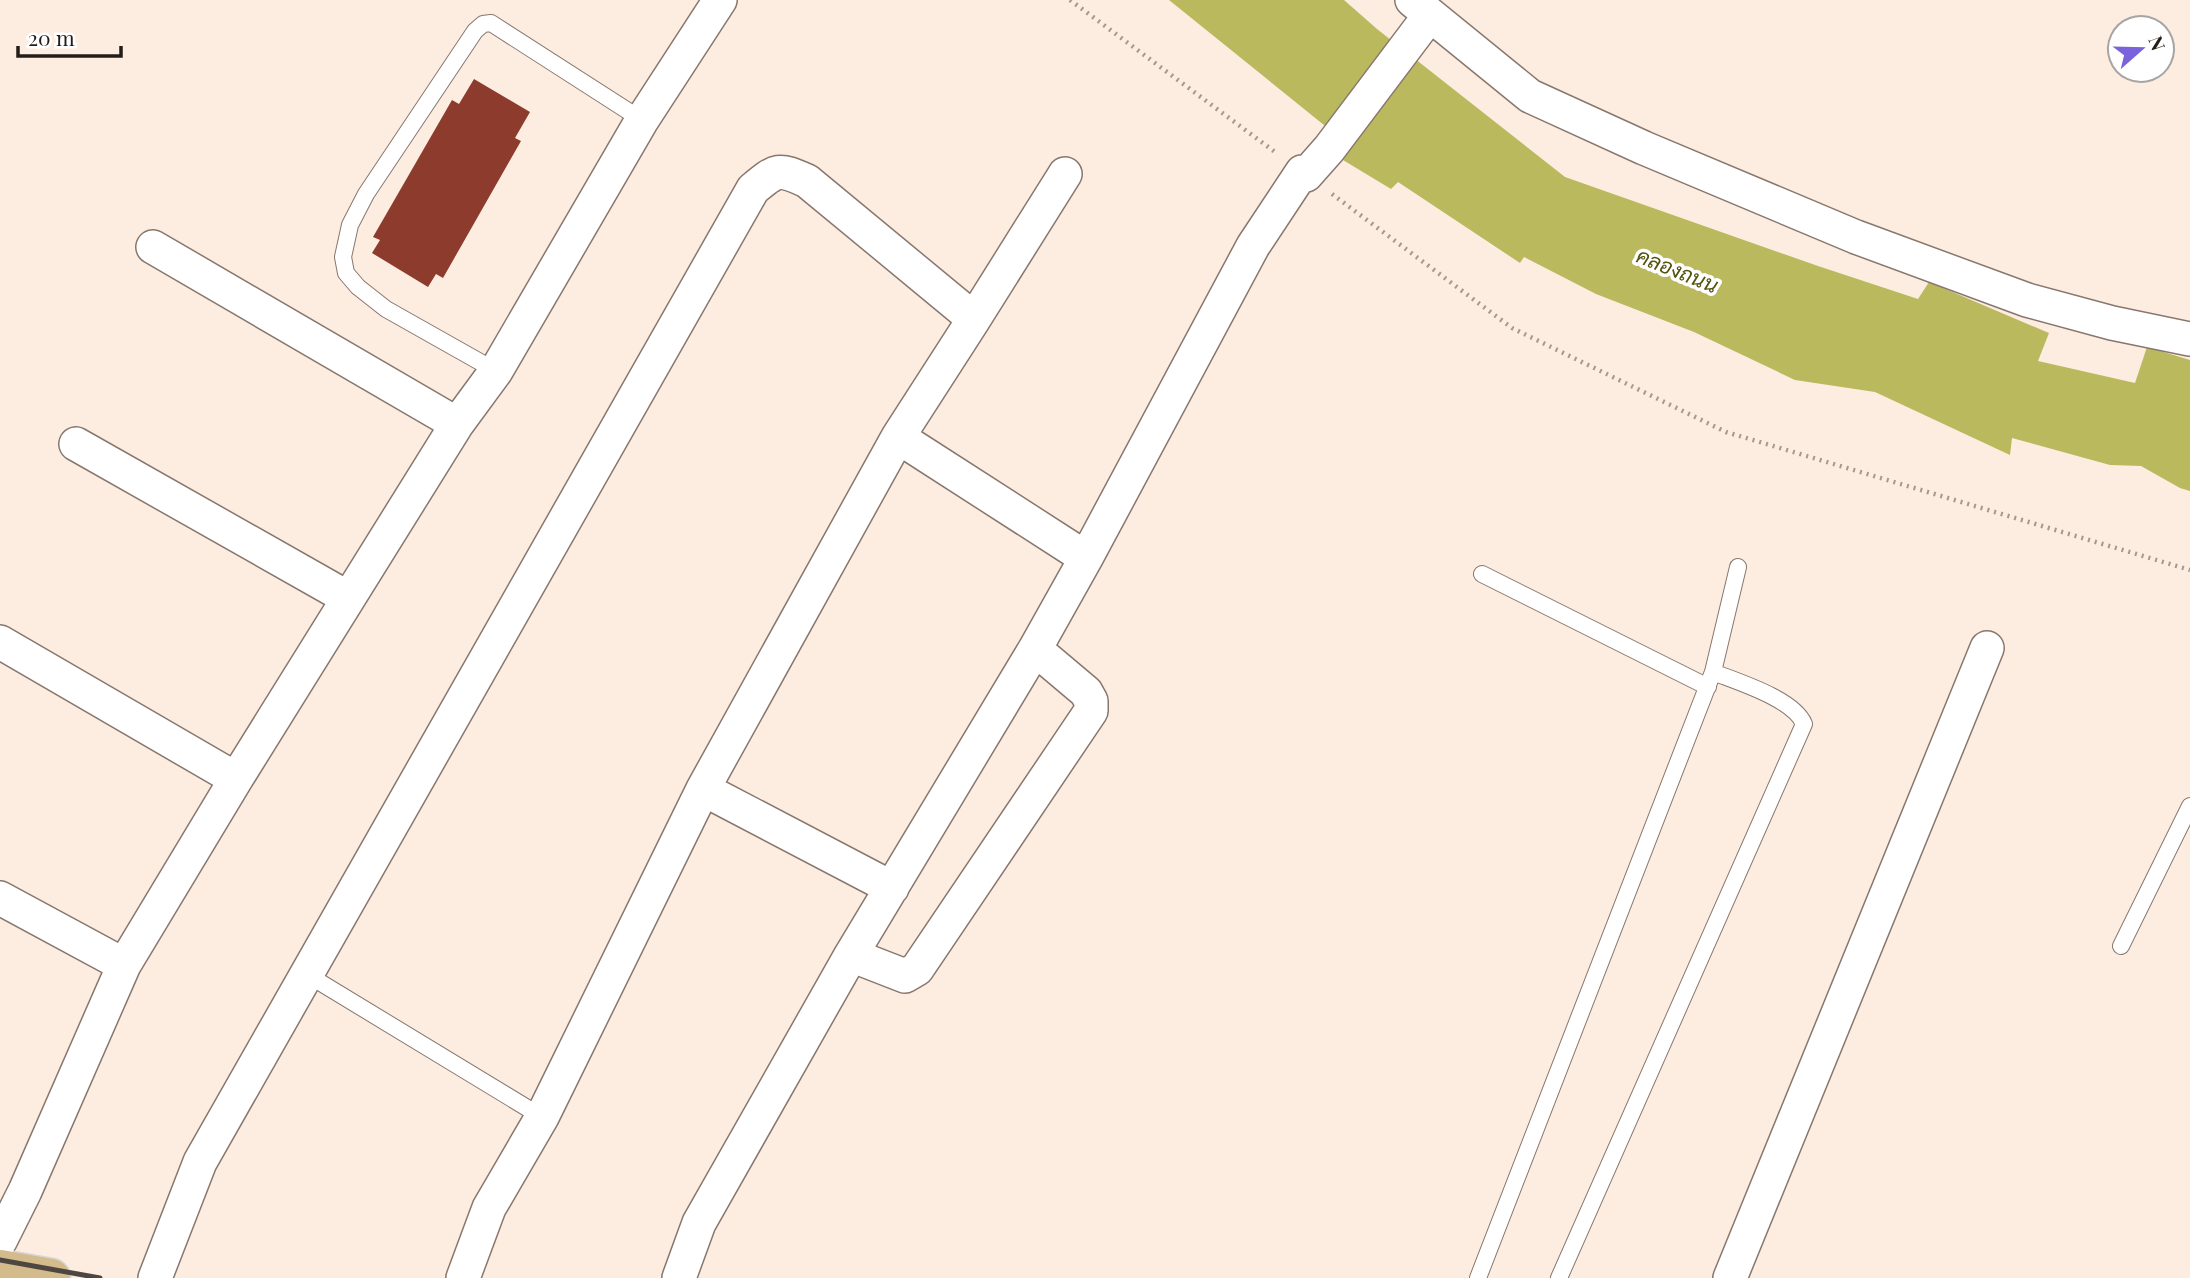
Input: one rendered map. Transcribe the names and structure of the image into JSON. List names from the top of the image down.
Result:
{
  "water": ["คลองถนน"],
  "scale_bar": "20 m",
  "north": "right"
}
